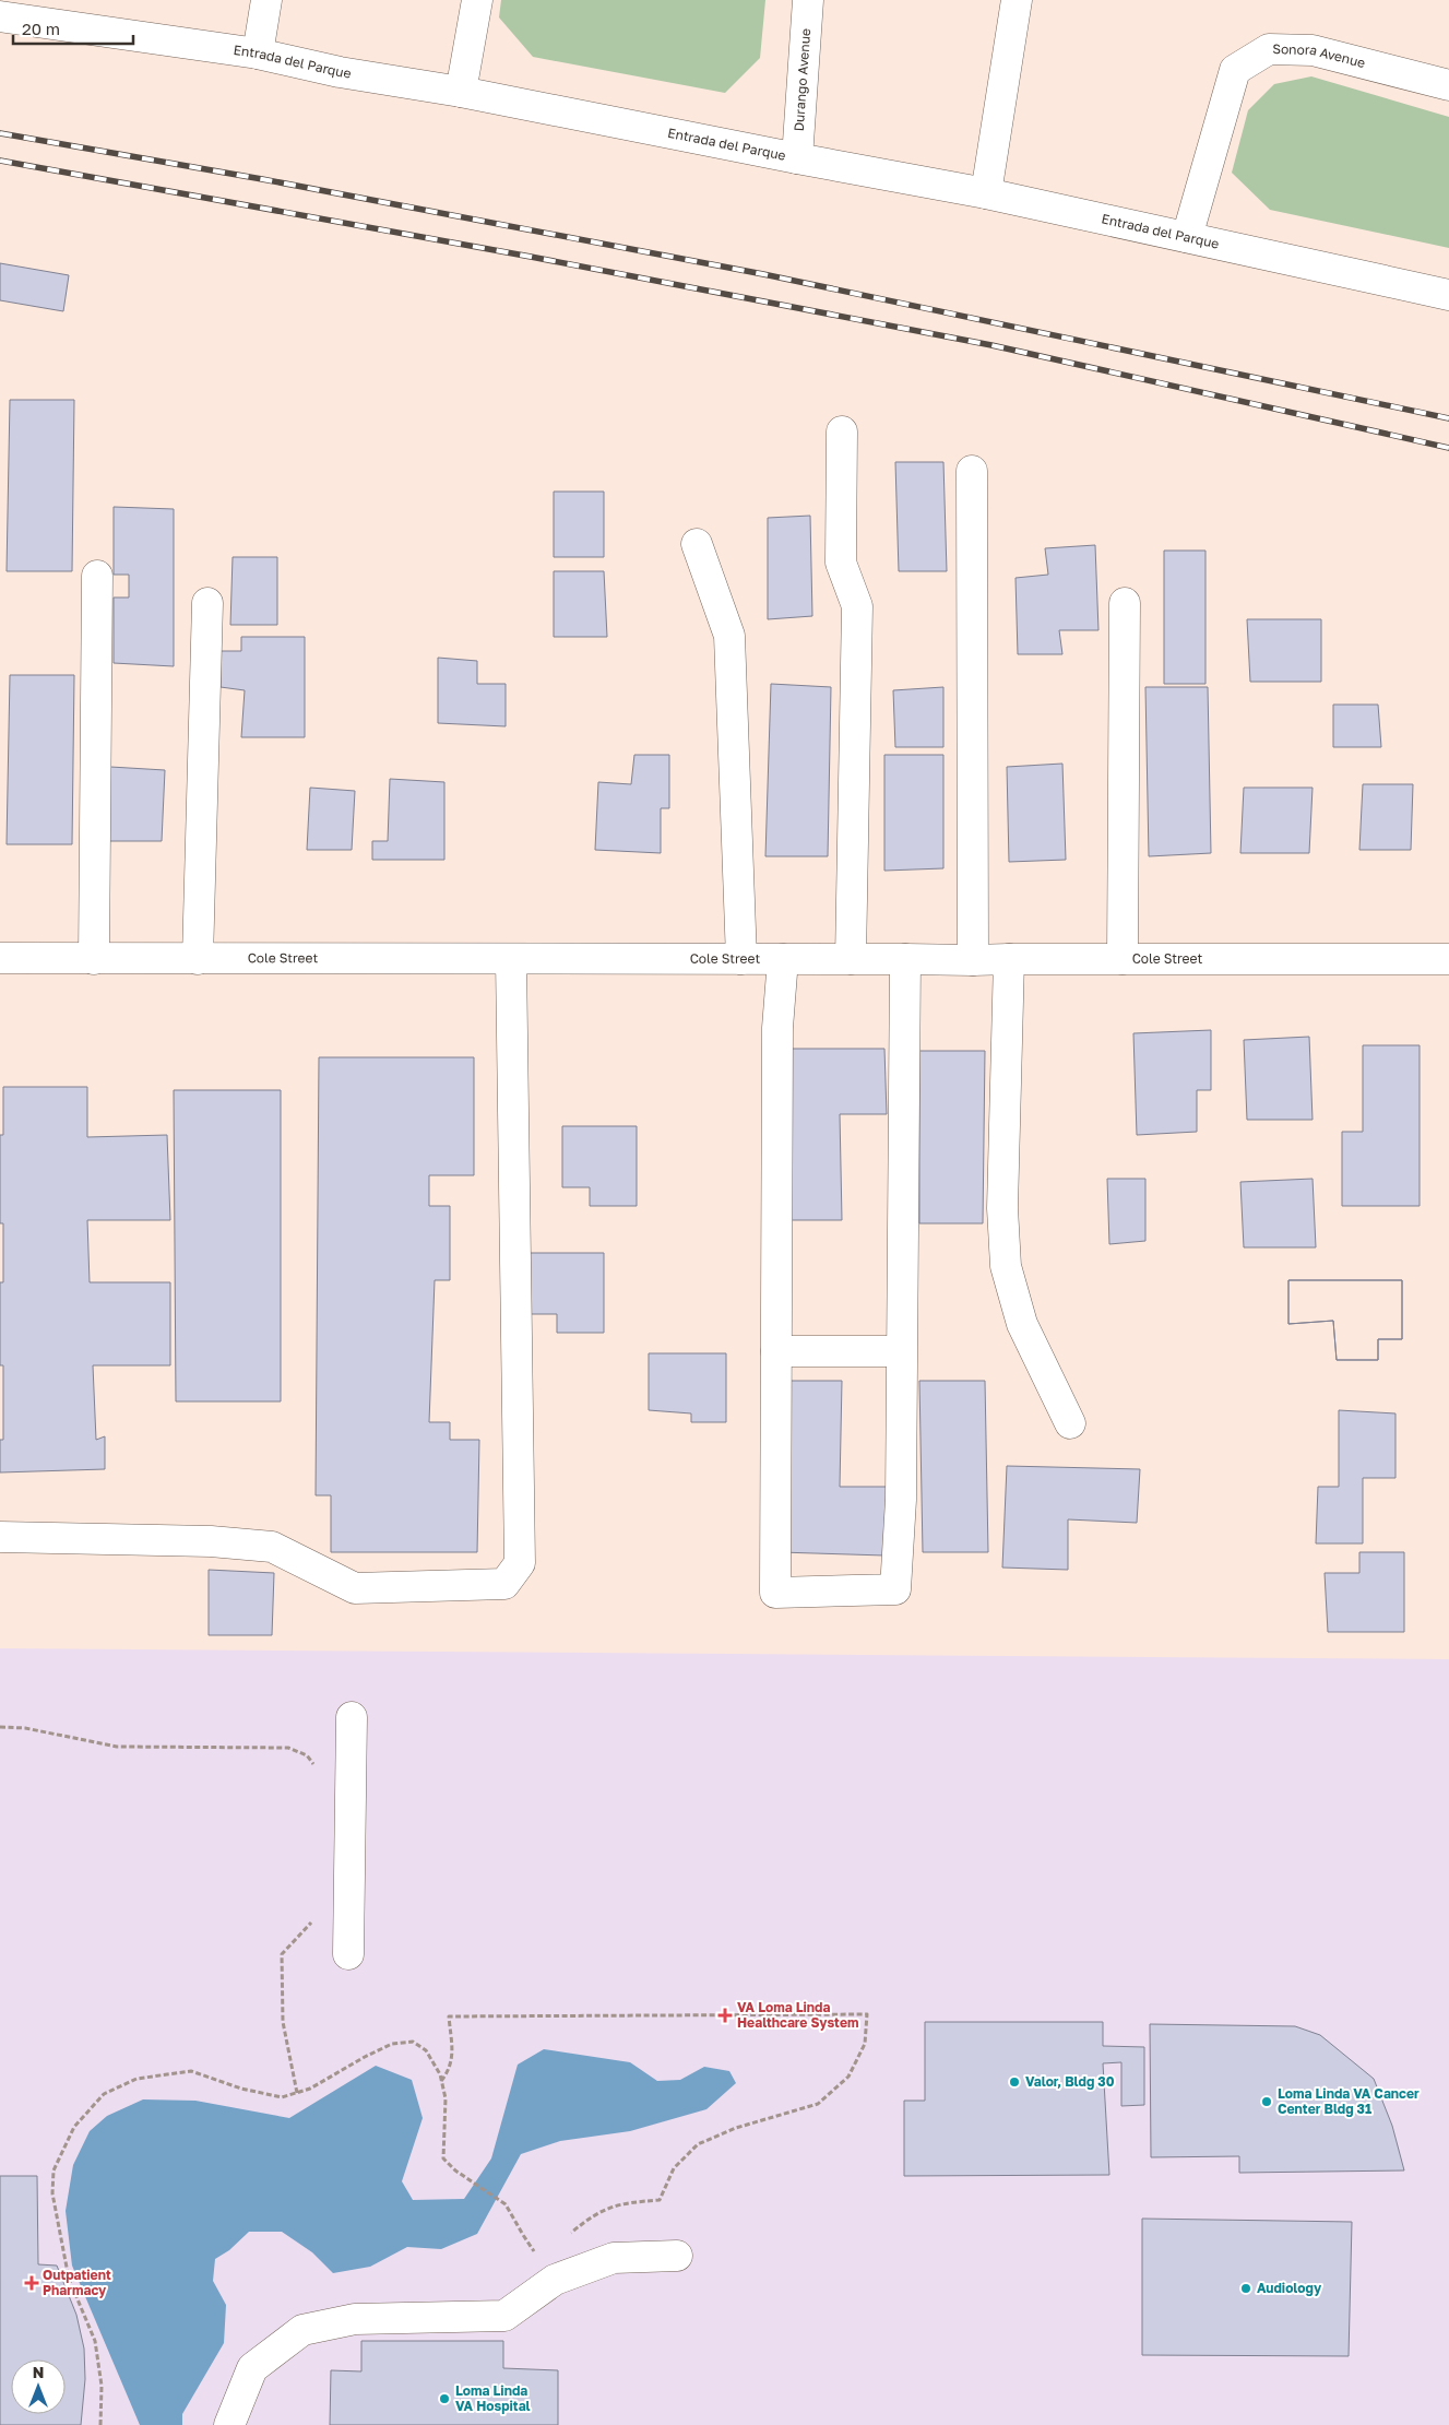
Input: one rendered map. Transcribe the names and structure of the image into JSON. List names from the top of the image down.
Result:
{
  "streets": {
    "street": [
      "Sonora Avenue",
      "Entrada del Parque",
      "Durango Avenue",
      "Cole Street"
    ]
  },
  "crossings": [
    ["Sonora Avenue", "Entrada del Parque"],
    ["Entrada del Parque", "Durango Avenue"]
  ],
  "places": {
    "health": ["VA Loma Linda Healthcare System", "Outpatient Pharmacy"],
    "other": [
      "Valor, Bldg 30",
      "Loma Linda VA Cancer Center Bldg 31",
      "Audiology",
      "Loma Linda VA Hospital"
    ]
  },
  "scale_bar": "20 m",
  "north": "top"
}
